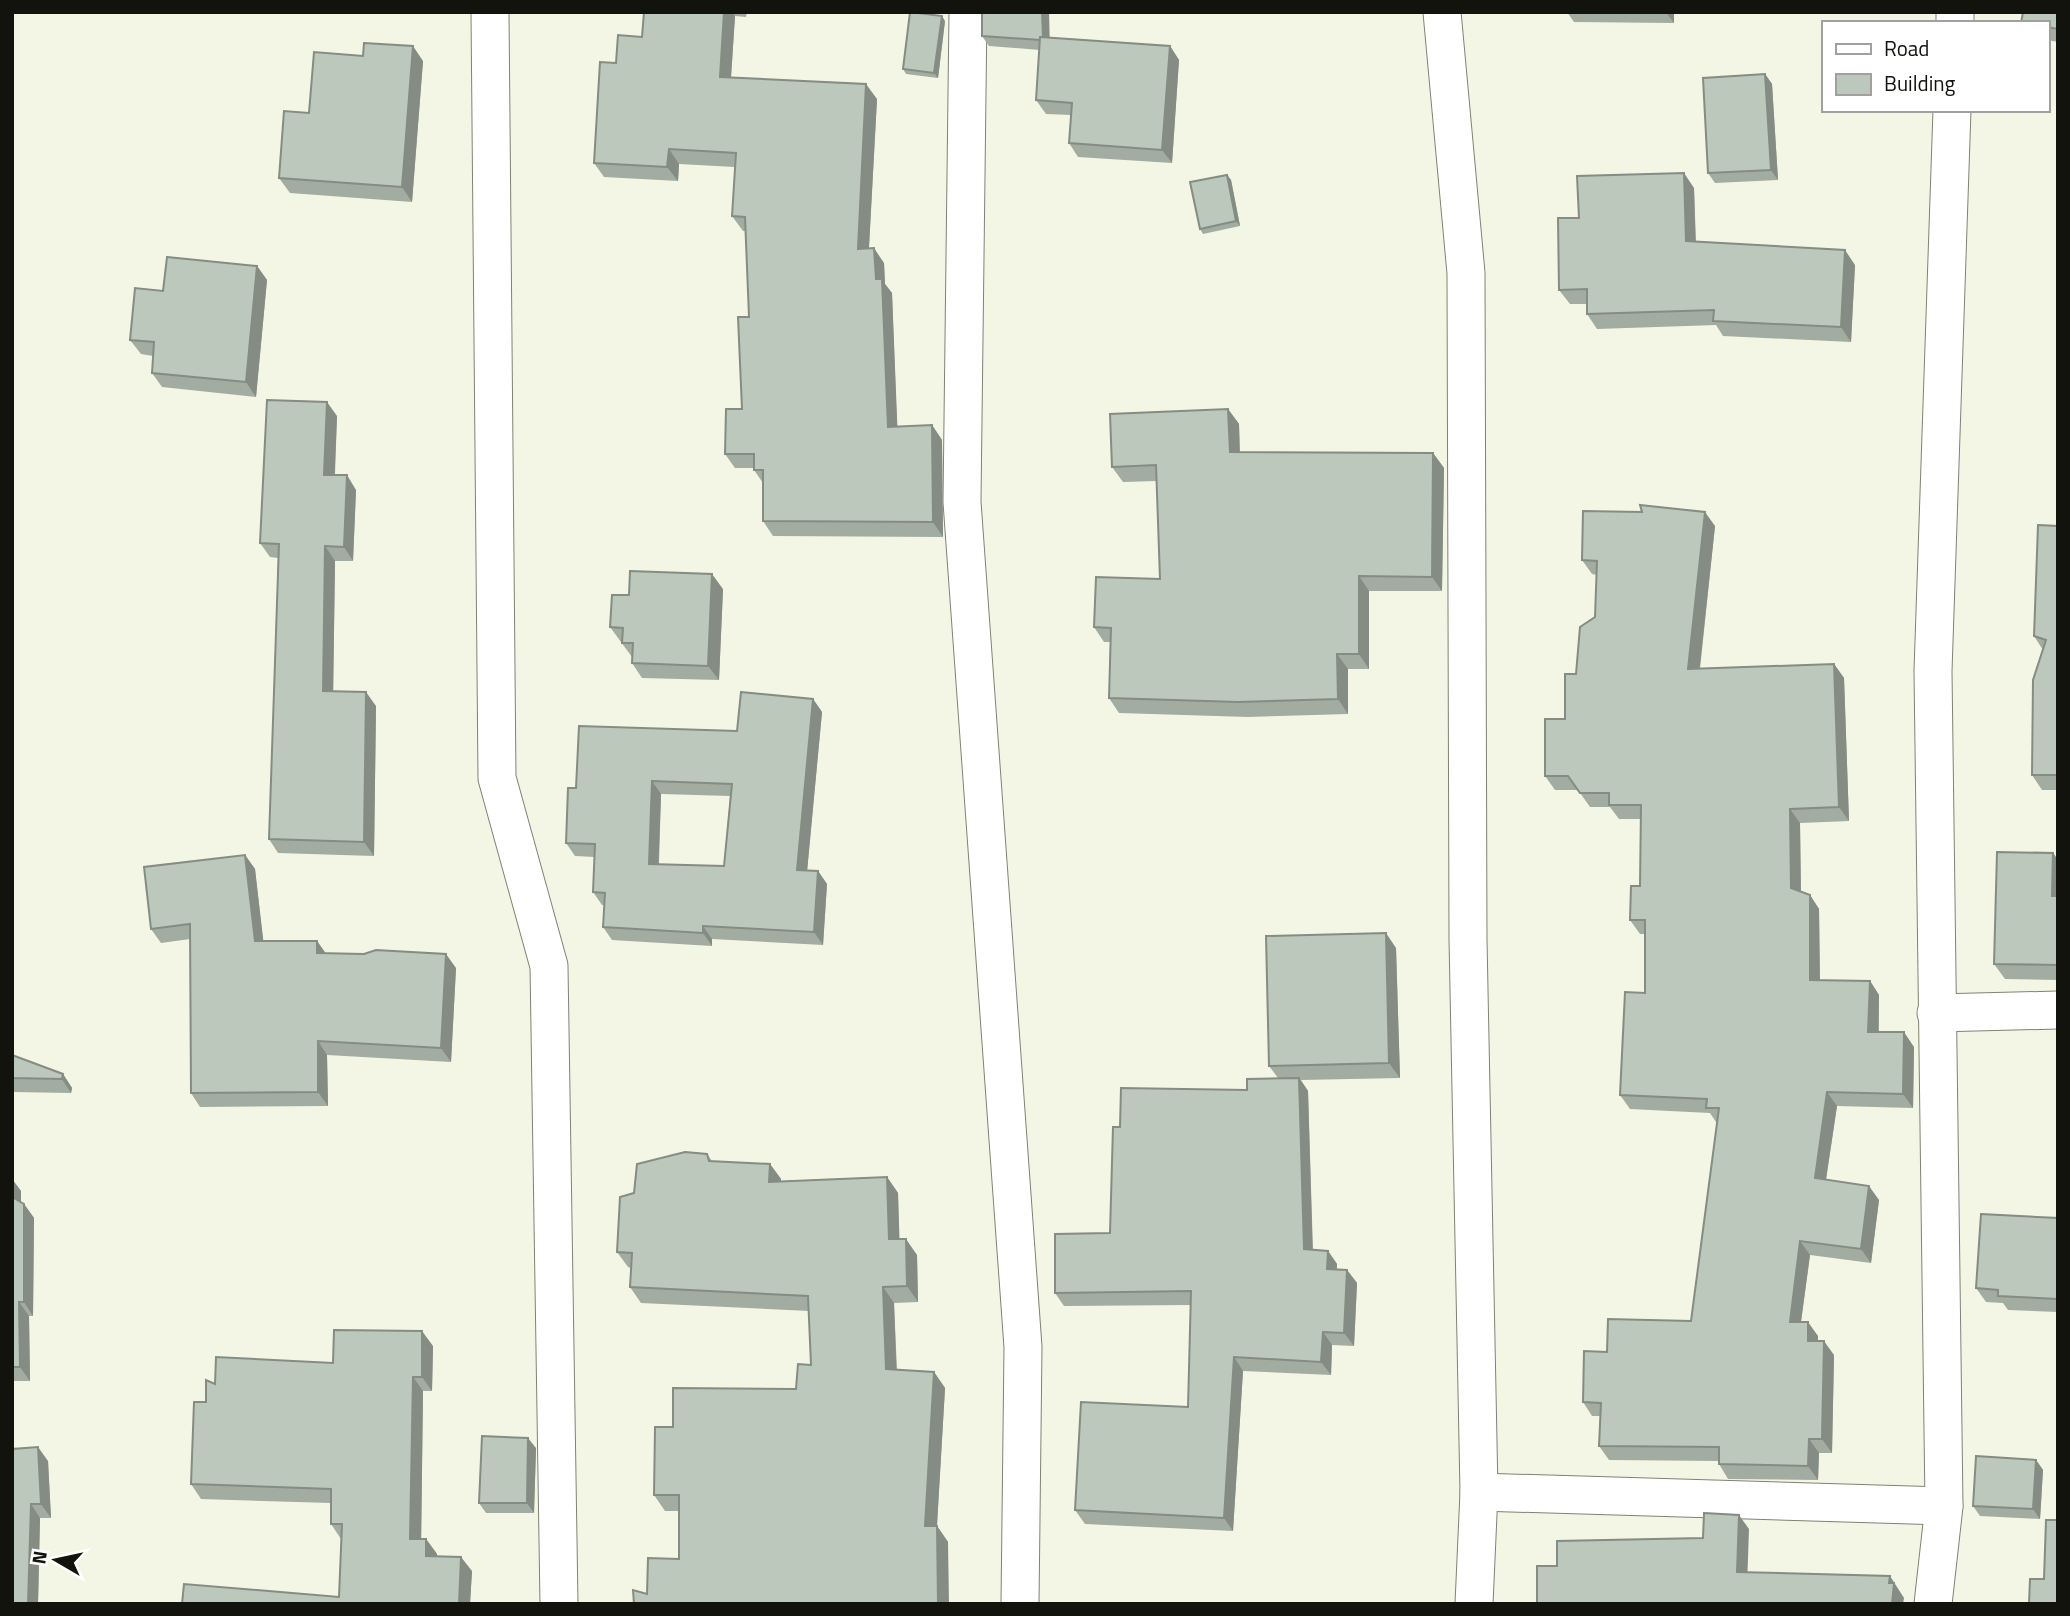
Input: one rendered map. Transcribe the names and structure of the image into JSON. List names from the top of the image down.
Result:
{
  "legend": ["Road", "Building"],
  "north": "left"
}
